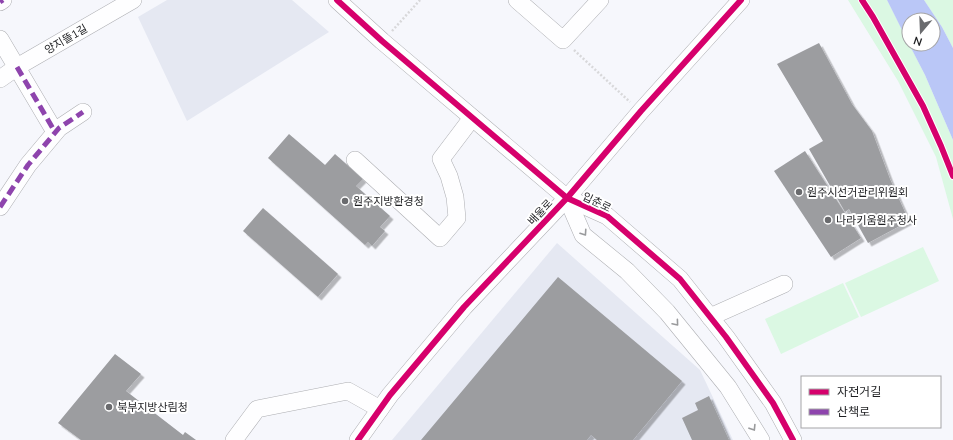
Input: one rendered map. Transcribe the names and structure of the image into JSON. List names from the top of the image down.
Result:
{
  "streets": {
    "street": ["양지뜰1길", "입춘로", "배울로"]
  },
  "crossings": [
    ["입춘로", "배울로"]
  ],
  "places": [
    "원주시선거관리위원회",
    "원주지방환경청",
    "나라키움원주청사",
    "북부지방산림청"
  ],
  "legend": ["자전거길", "산책로"],
  "north": "bottom"
}
